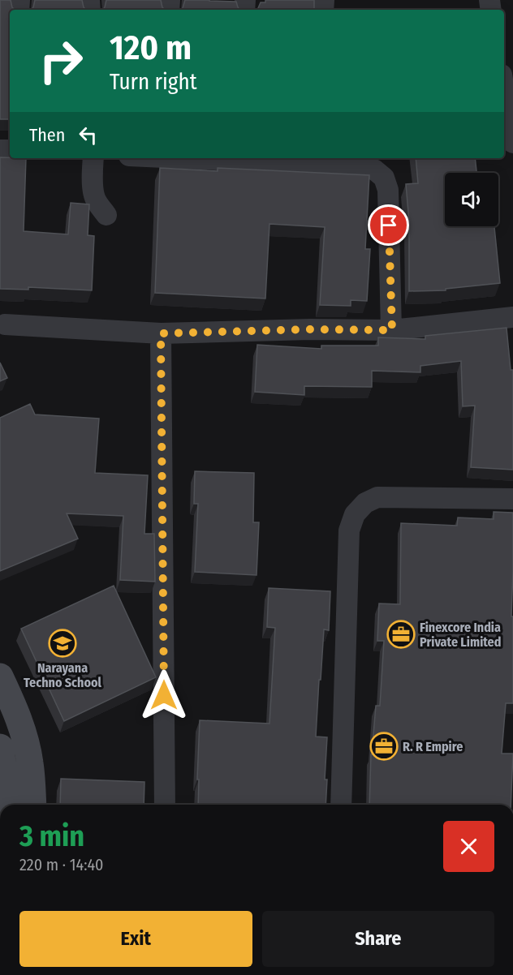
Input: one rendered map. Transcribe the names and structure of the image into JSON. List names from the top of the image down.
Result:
{
  "places": {
    "office": ["Finexcore India Private Limited", "R. R Empire"],
    "school or university": ["Narayana Techno School"]
  },
  "page": {
    "turn": ["120 m", "Turn right"],
    "then": "Then",
    "heading": ["3 min", "220 m · 14:40"],
    "buttons": ["Exit", "Share"]
  }
}
